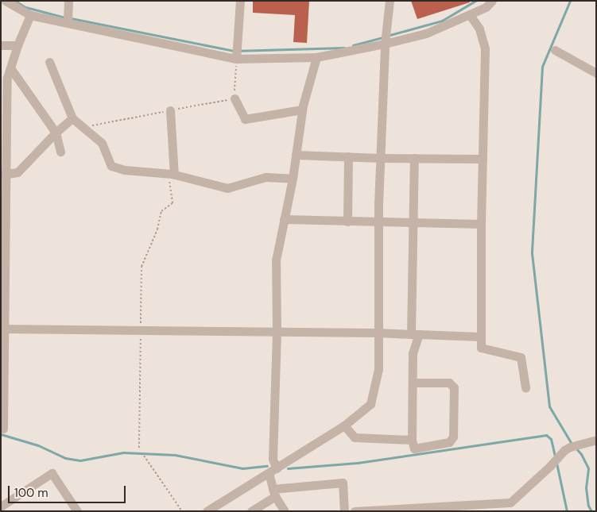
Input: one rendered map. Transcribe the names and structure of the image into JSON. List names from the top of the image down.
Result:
{
  "scale_bar": "100 m"
}
